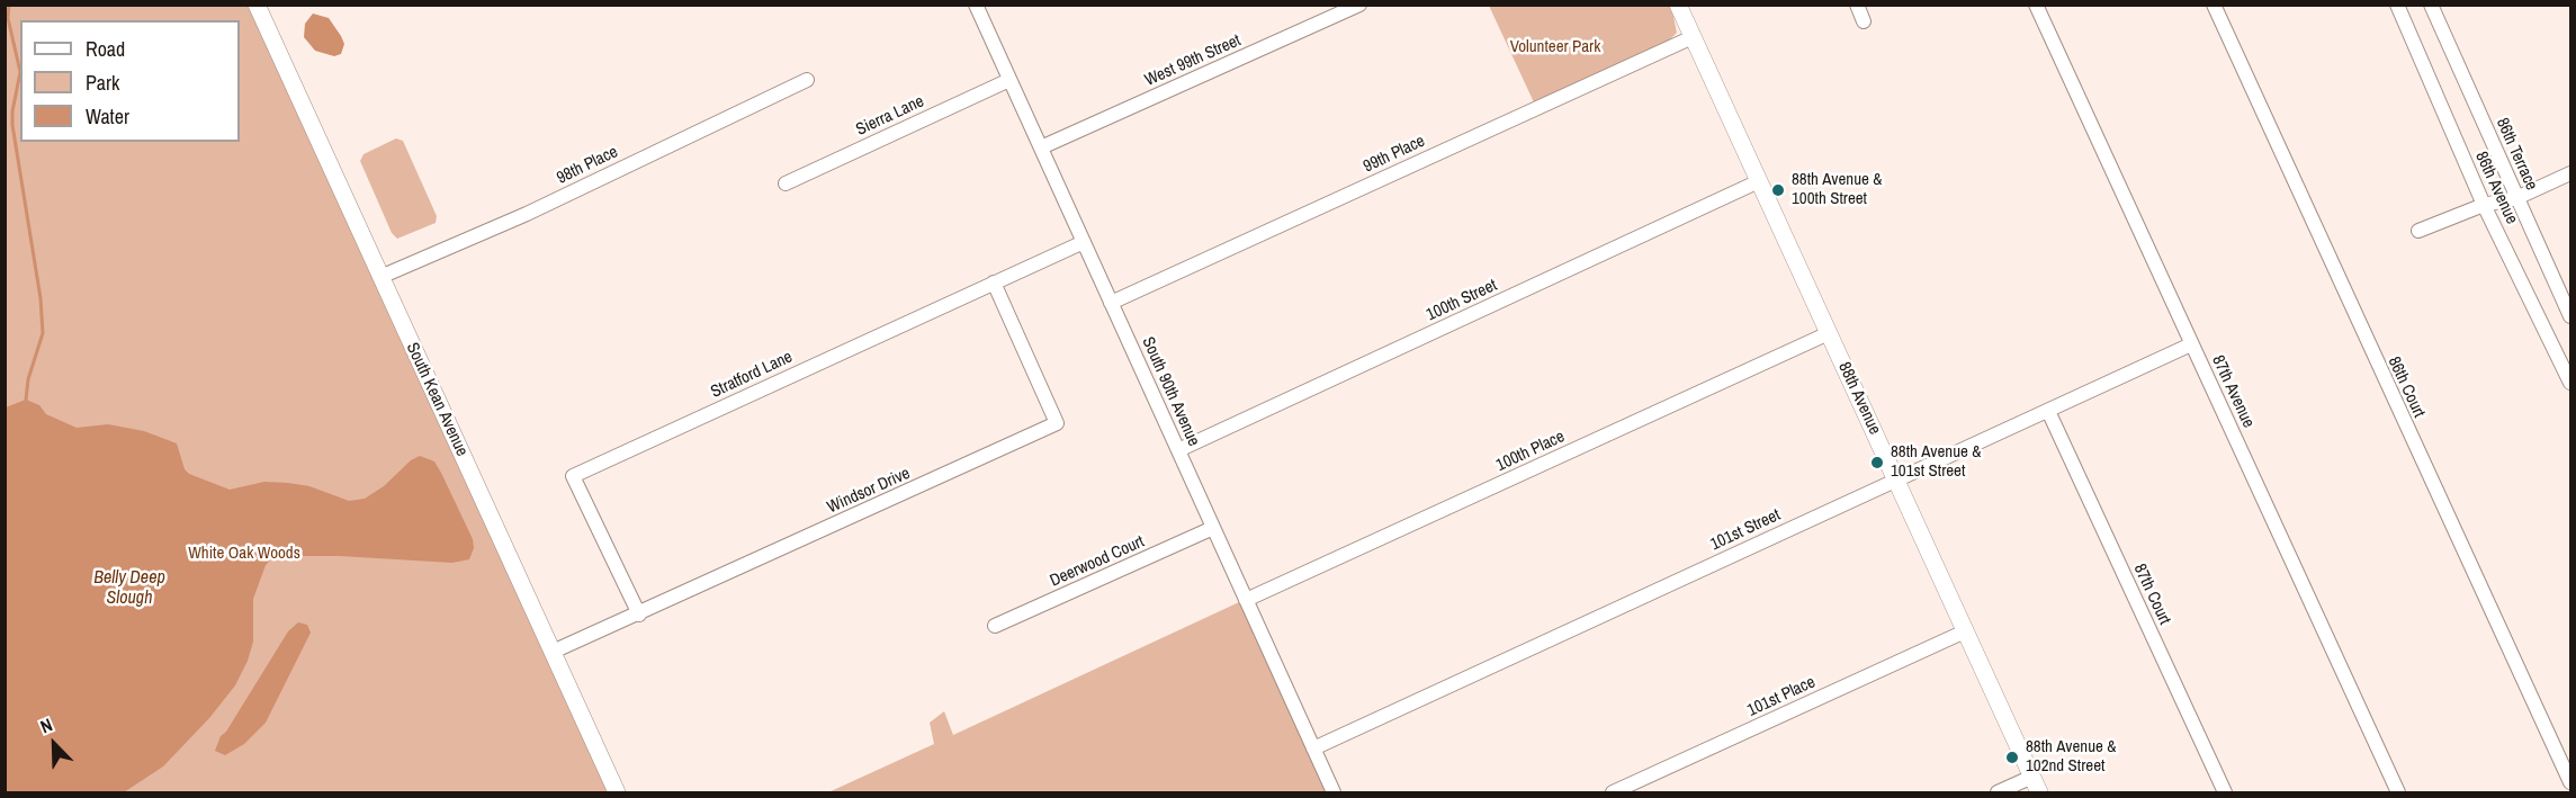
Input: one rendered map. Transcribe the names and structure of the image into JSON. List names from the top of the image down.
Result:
{
  "streets": {
    "street": [
      "West 99th Street",
      "Sierra Lane",
      "99th Place",
      "86th Terrace",
      "98th Place",
      "86th Avenue",
      "100th Street",
      "Stratford Lane",
      "86th Court",
      "South 90th Avenue",
      "87th Avenue",
      "88th Avenue",
      "South Kean Avenue",
      "100th Place",
      "Windsor Drive",
      "101st Street",
      "Deerwood Court",
      "87th Court",
      "101st Place"
    ]
  },
  "crossings": [
    ["West 99th Street", "South 90th Avenue"],
    ["Sierra Lane", "South 90th Avenue"],
    ["99th Place", "South 90th Avenue"],
    ["99th Place", "88th Avenue"],
    ["98th Place", "South Kean Avenue"],
    ["100th Street", "South 90th Avenue"],
    ["100th Street", "88th Avenue"],
    ["Stratford Lane", "South 90th Avenue"],
    ["Stratford Lane", "Windsor Drive"],
    ["South 90th Avenue", "100th Place"],
    ["South 90th Avenue", "101st Street"],
    ["South 90th Avenue", "Deerwood Court"],
    ["87th Avenue", "101st Street"],
    ["88th Avenue", "100th Place"],
    ["88th Avenue", "101st Street"],
    ["88th Avenue", "101st Place"],
    ["South Kean Avenue", "Windsor Drive"],
    ["101st Street", "87th Court"]
  ],
  "water": ["Belly Deep Slough"],
  "parks": ["Volunteer Park", "White Oak Woods"],
  "places": ["88th Avenue & 100th Street", "88th Avenue & 101st Street", "88th Avenue & 102nd Street"],
  "legend": ["Road", "Park", "Water"],
  "north": "top left"
}
